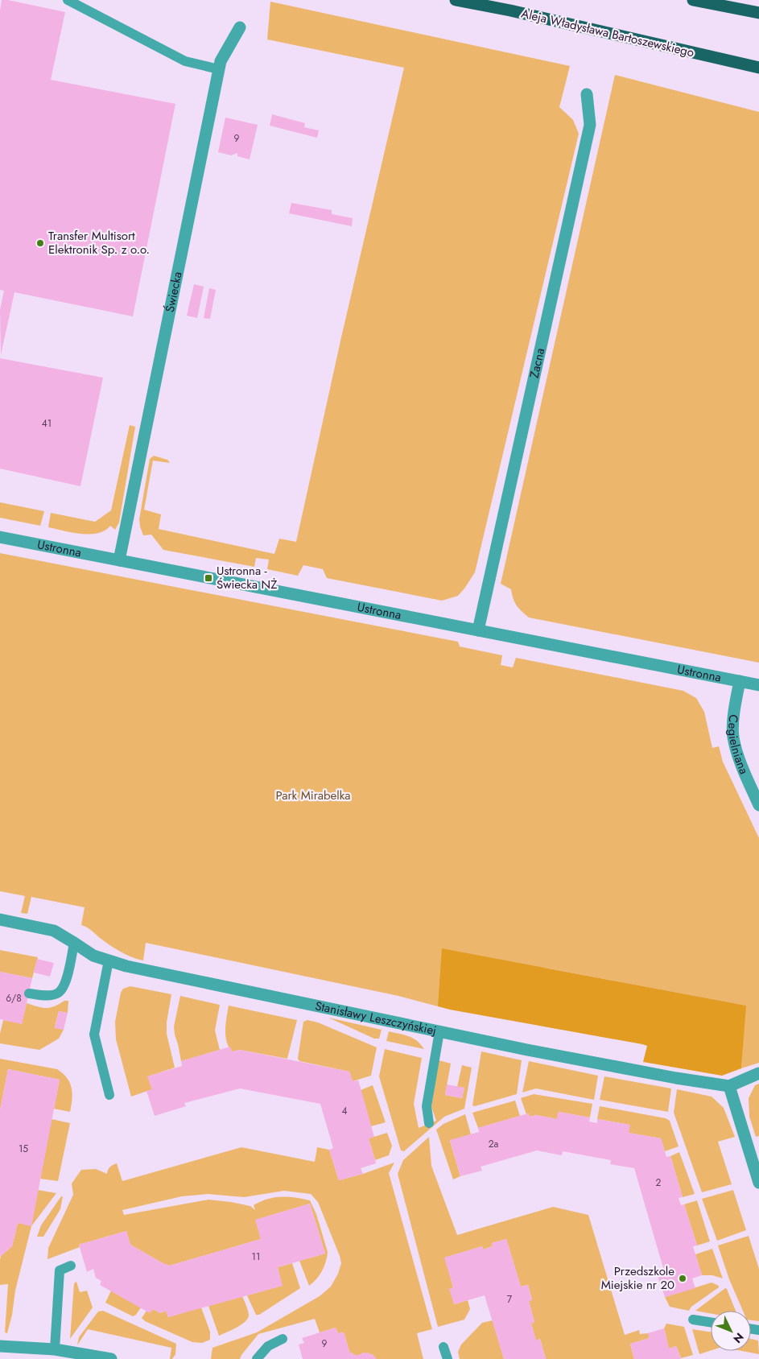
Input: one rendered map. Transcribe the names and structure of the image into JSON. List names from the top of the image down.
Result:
{
  "streets": {
    "main road": ["Aleja Władysława Bartoszewskiego"],
    "street": [
      "Świecka",
      "Zacna",
      "Ustronna",
      "Cegielniana",
      "Stanisławy Leszczyńskiej"
    ]
  },
  "crossings": [
    ["Świecka", "Ustronna"],
    ["Zacna", "Ustronna"],
    ["Ustronna", "Cegielniana"]
  ],
  "parks": ["Park Mirabelka"],
  "places": {
    "other": ["Transfer Multisort Elektronik Sp. z o.o.", "Przedszkole Miejskie nr 20"],
    "transit": ["Ustronna - Świecka NŻ"]
  },
  "house_numbers": [
    "9",
    "41",
    "6/8",
    "4",
    "2a",
    "15",
    "2",
    "11",
    "7",
    "9"
  ],
  "north": "bottom right"
}
